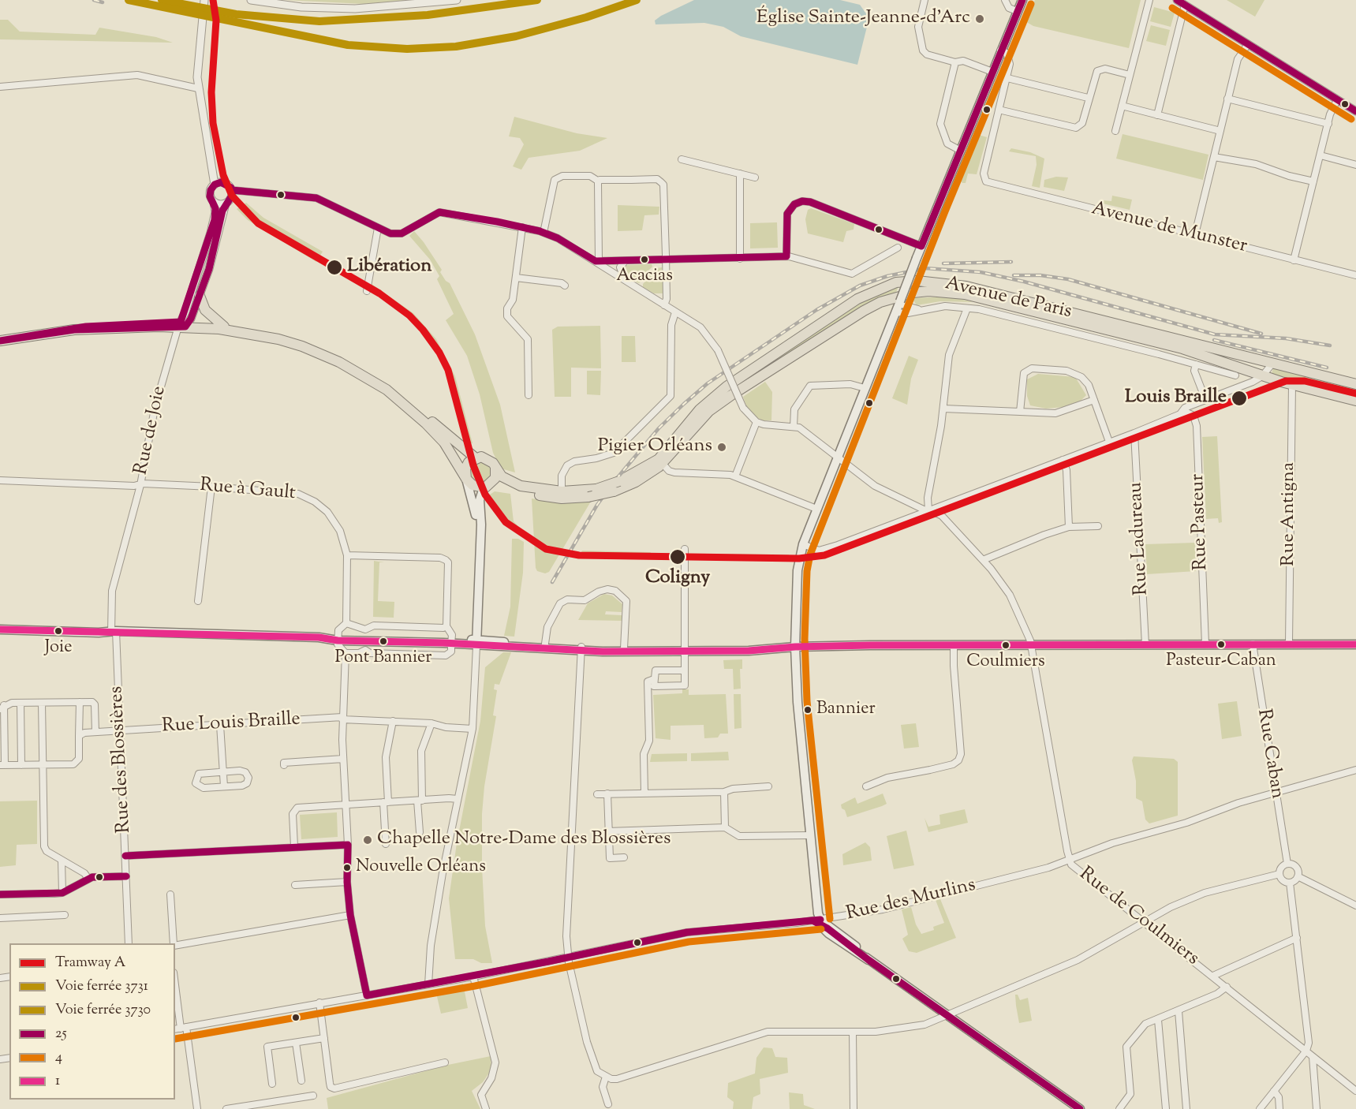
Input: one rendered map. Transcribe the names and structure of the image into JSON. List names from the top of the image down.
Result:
{
  "streets": {
    "main road": ["Avenue de Paris"],
    "street": [
      "Avenue de Munster",
      "Rue de Joie",
      "Rue à Gault",
      "Rue Antigna",
      "Rue Pasteur",
      "Rue Ladureau",
      "Rue Louis Braille",
      "Rue Caban",
      "Rue des Blossières",
      "Rue des Murlins",
      "Rue de Coulmiers"
    ]
  },
  "crossings": [
    ["Avenue de Paris", "Rue Antigna"],
    ["Rue de Joie", "Rue à Gault"],
    ["Rue de Joie", "Rue des Blossières"],
    ["Rue Louis Braille", "Rue des Blossières"],
    ["Rue Caban", "Rue des Murlins"],
    ["Rue des Murlins", "Rue de Coulmiers"]
  ],
  "places": [
    "Église Sainte-Jeanne-d'Arc",
    "Acacias",
    "Libération",
    "Louis Braille",
    "Pigier Orléans",
    "Coligny",
    "Joie",
    "Pont Bannier",
    "Pasteur-Caban",
    "Coulmiers",
    "Bannier",
    "Chapelle Notre-Dame des Blossières",
    "Nouvelle Orléans"
  ],
  "lines": [
    "tram line A",
    "rail line 3731",
    "rail line 3730",
    "transit line 25",
    "transit line 4",
    "transit line 1"
  ],
  "legend": [
    "Tramway A",
    "Voie ferrée 3731",
    "Voie ferrée 3730",
    "25",
    "4",
    "1"
  ]
}
